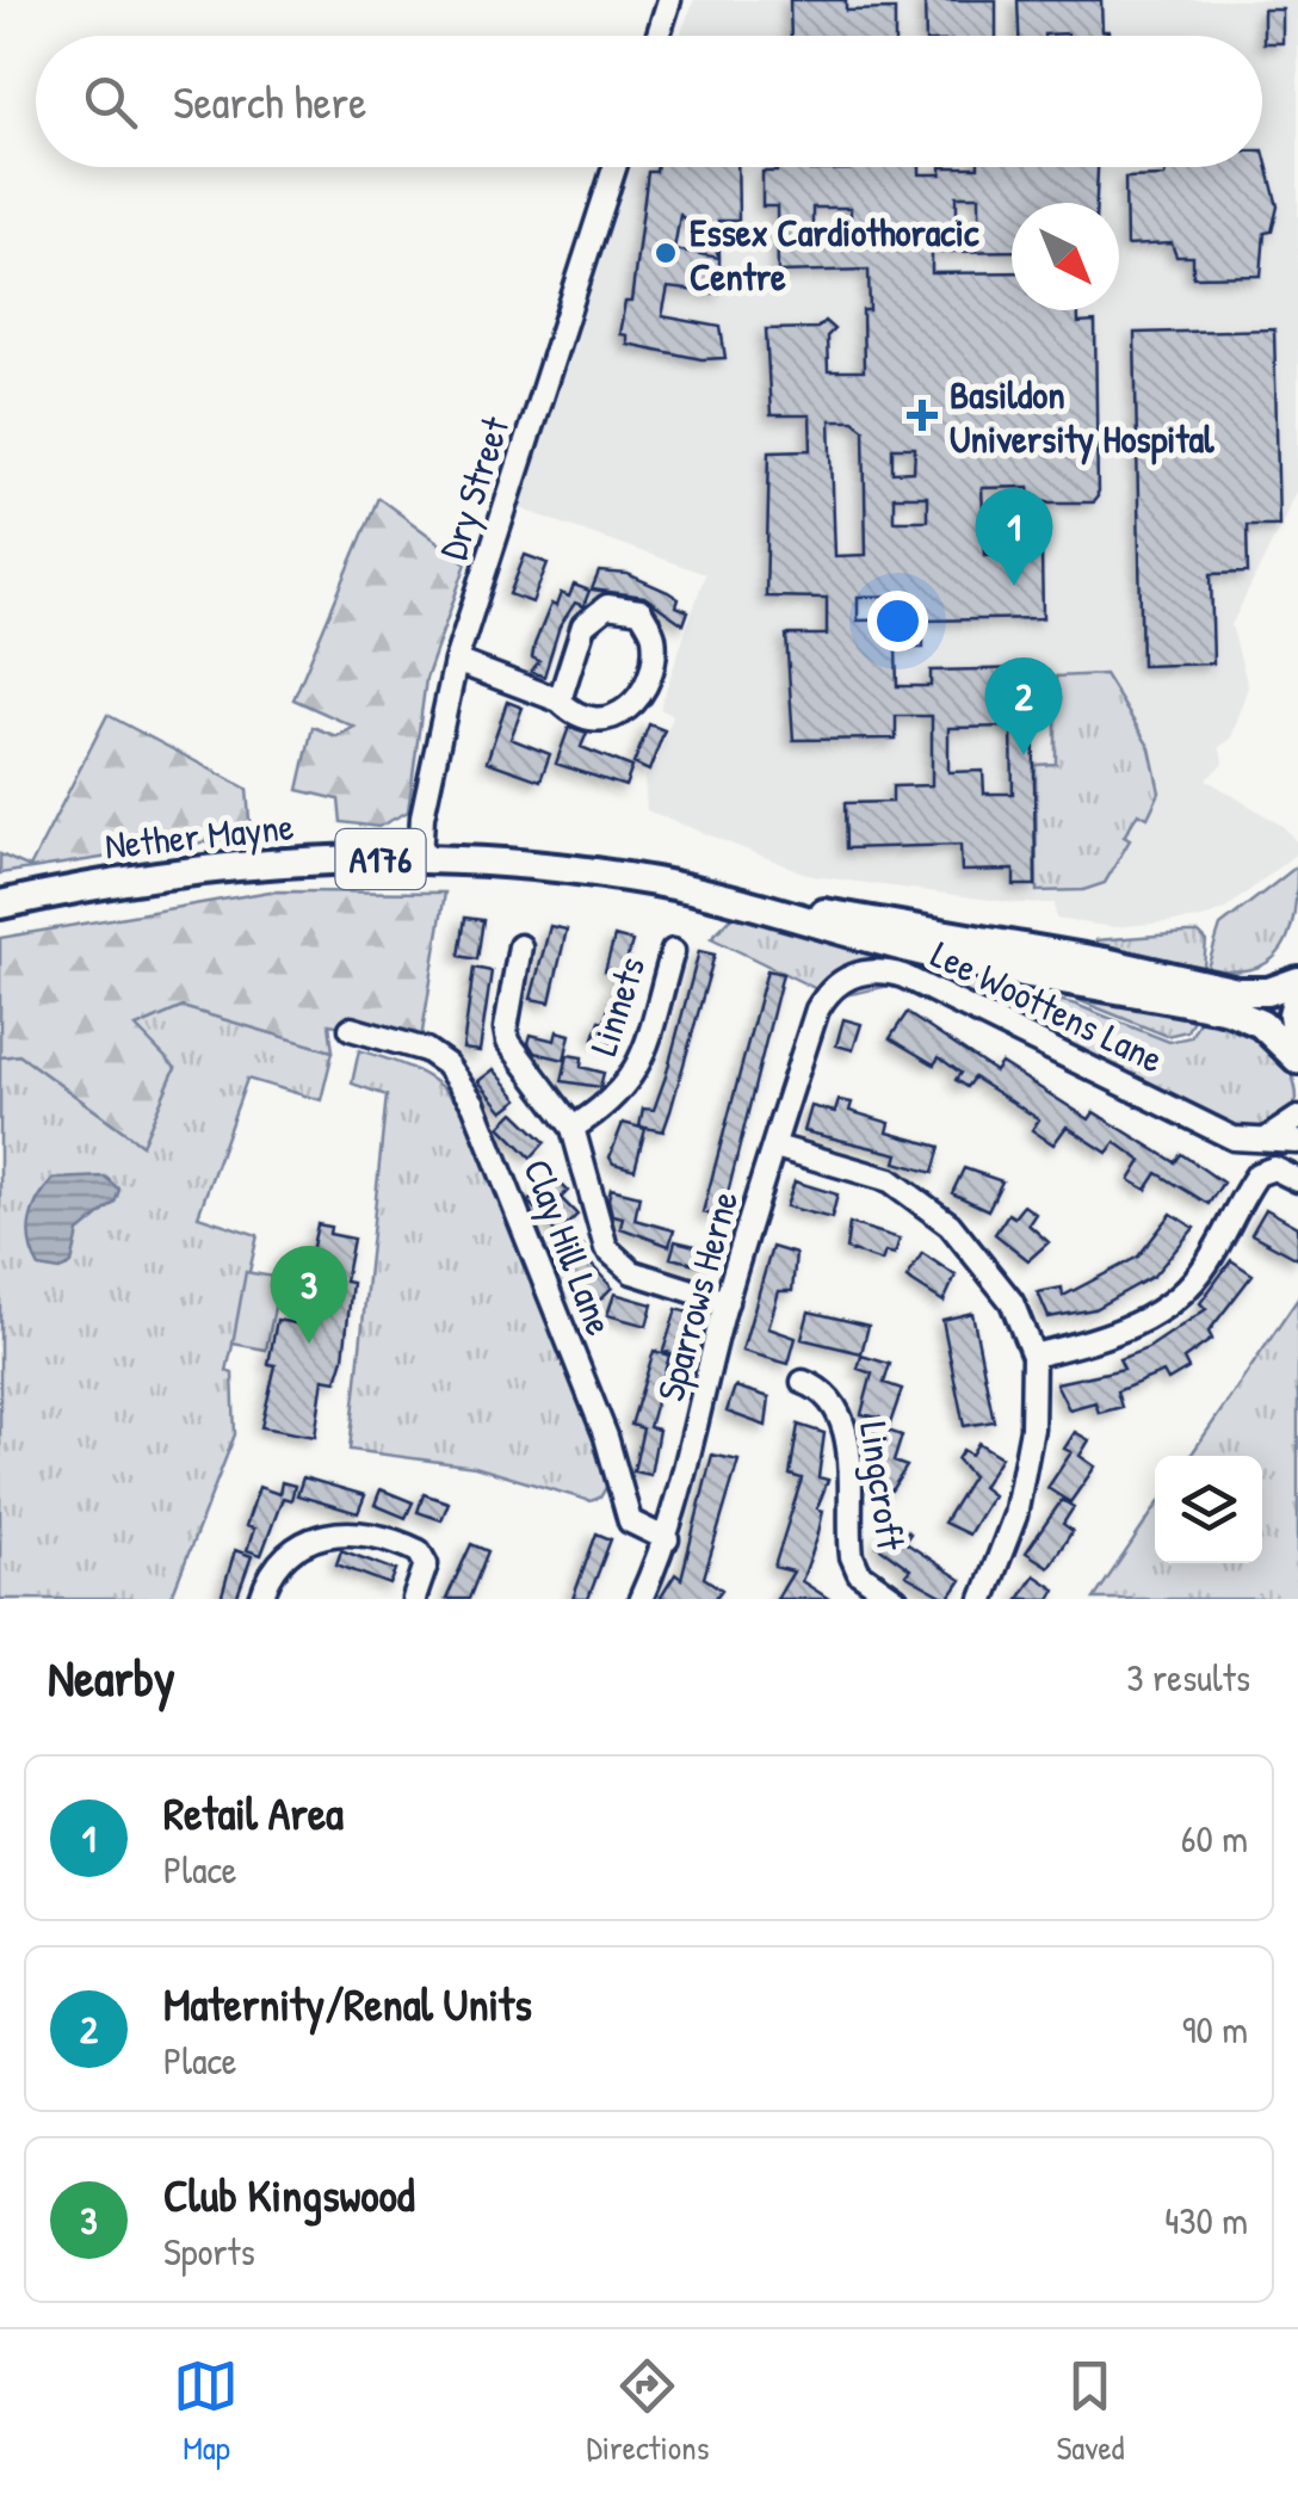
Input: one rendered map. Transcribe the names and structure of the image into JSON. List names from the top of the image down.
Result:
{
  "streets": {
    "main road": ["Nether Mayne", "A176"],
    "street": [
      "Dry Street",
      "Linnets",
      "Lee Woottens Lane",
      "Clay Hill Lane",
      "Sparrows Herne",
      "Lingcroft"
    ]
  },
  "crossings": [
    ["Dry Street", "Nether Mayne"],
    ["Lee Woottens Lane", "Sparrows Herne"],
    ["Clay Hill Lane", "Sparrows Herne"]
  ],
  "places": {
    "other": ["Essex Cardiothoracic Centre"],
    "health": ["Basildon University Hospital"]
  },
  "north": "bottom right",
  "page": {
    "search": "Search here",
    "pins": ["1", "2", "3"],
    "heading": ["Nearby", "3 results"],
    "list": [
      {
        "mark": "1",
        "name": "Retail Area",
        "note": "Place",
        "value": "60 m"
      },
      {
        "mark": "2",
        "name": "Maternity/Renal Units",
        "note": "Place",
        "value": "90 m"
      },
      {
        "mark": "3",
        "name": "Club Kingswood",
        "note": "Sports",
        "value": "430 m"
      }
    ],
    "nav": ["Map", "Directions", "Saved"]
  }
}
